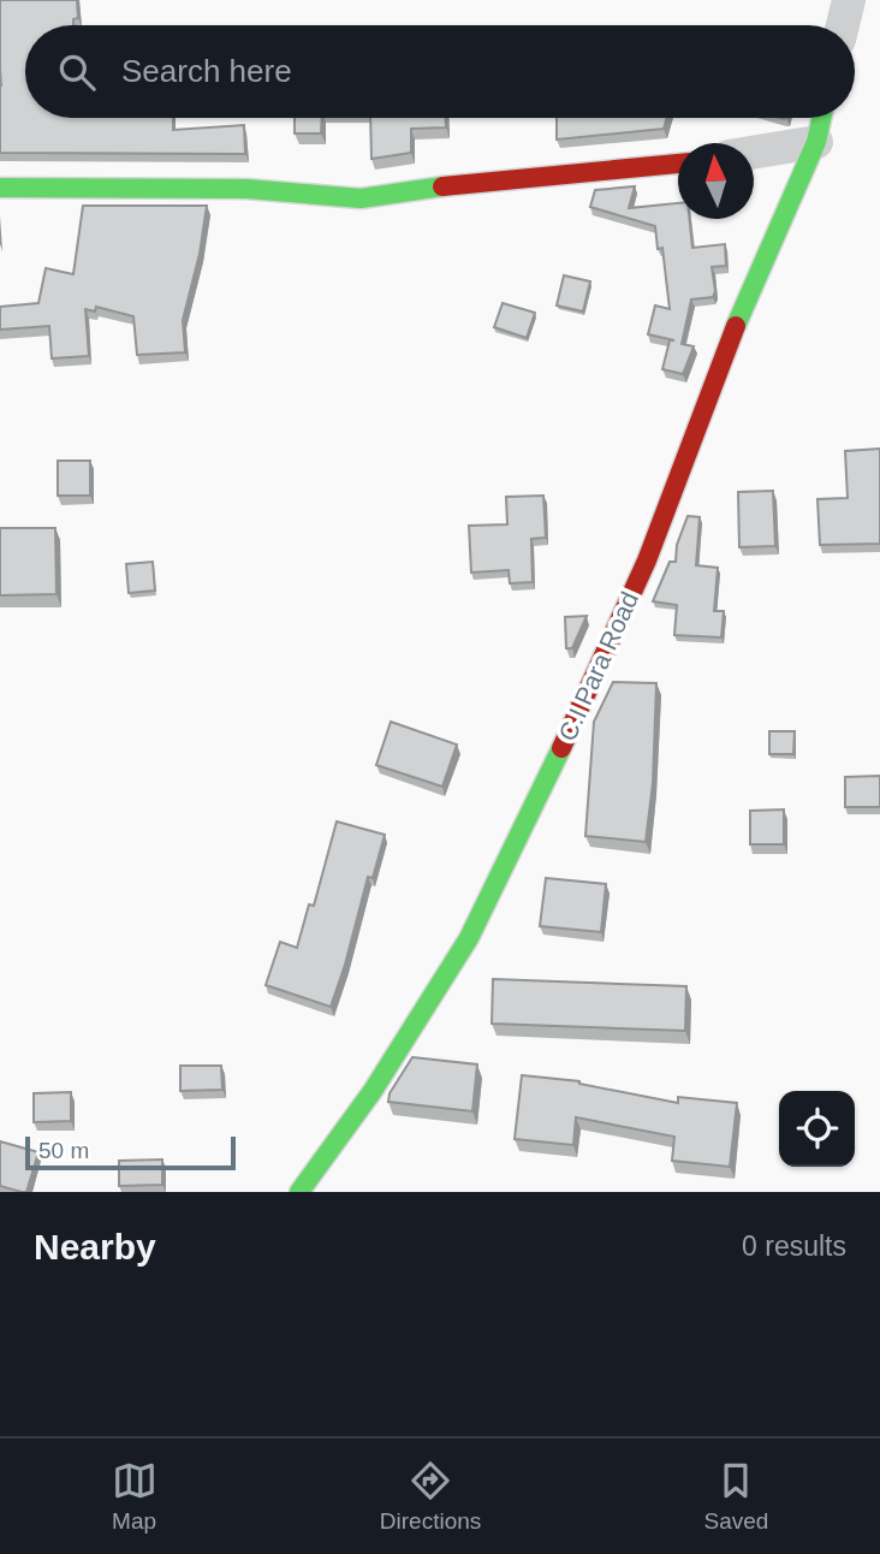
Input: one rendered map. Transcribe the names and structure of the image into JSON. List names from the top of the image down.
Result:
{
  "streets": {
    "street": ["C.I Para Road"]
  },
  "scale_bar": "50 m",
  "north": "top",
  "page": {
    "search": "Search here",
    "scale": "50 m",
    "heading": ["Nearby", "0 results"],
    "nav": ["Map", "Directions", "Saved"]
  }
}
